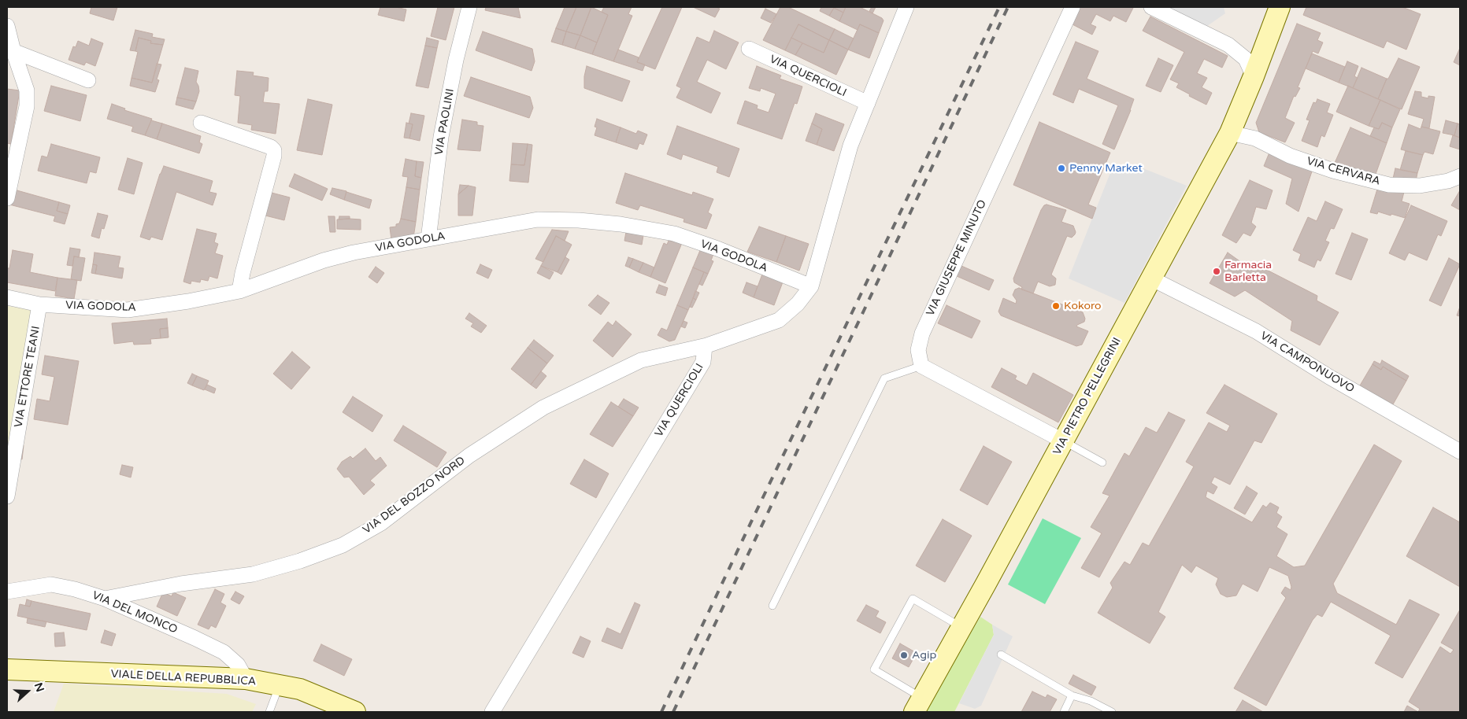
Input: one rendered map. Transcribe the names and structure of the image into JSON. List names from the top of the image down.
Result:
{
  "streets": {
    "main road": ["VIA PIETRO PELLEGRINI", "VIALE DELLA REPUBBLICA"],
    "street": [
      "VIA QUERCIOLI",
      "VIA PAOLINI",
      "VIA CERVARA",
      "VIA GODOLA",
      "VIA GIUSEPPE MINUTO",
      "VIA CAMPONUOVO",
      "VIA ETTORE TEANI",
      "VIA DEL BOZZO NORD",
      "VIA DEL MONCO"
    ]
  },
  "crossings": [
    ["VIA QUERCIOLI", "VIA DEL BOZZO NORD"],
    ["VIA PAOLINI", "VIA GODOLA"],
    ["VIA CERVARA", "VIA PIETRO PELLEGRINI"],
    ["VIA GODOLA", "VIA ETTORE TEANI"],
    ["VIA CAMPONUOVO", "VIA PIETRO PELLEGRINI"],
    ["VIA DEL BOZZO NORD", "VIA DEL MONCO"],
    ["VIA DEL MONCO", "VIALE DELLA REPUBBLICA"]
  ],
  "places": [
    "Penny Market",
    "Farmacia Barletta",
    "Kokoro",
    "Agip"
  ],
  "north": "right"
}
